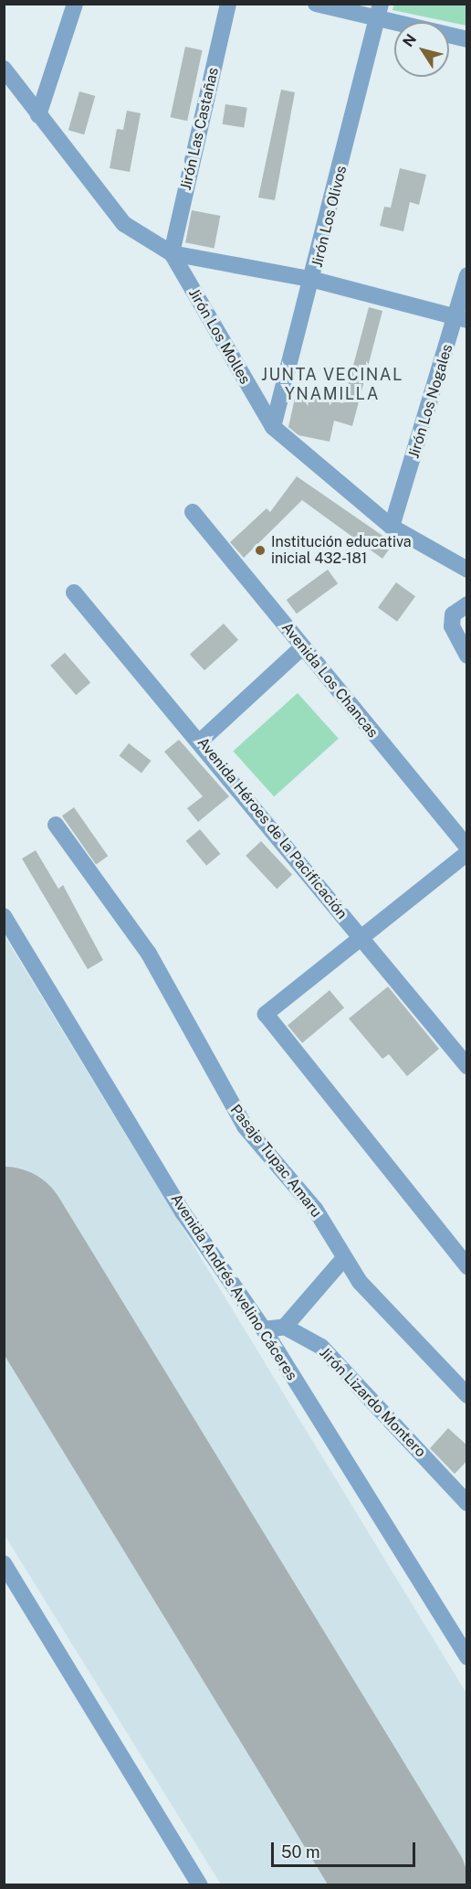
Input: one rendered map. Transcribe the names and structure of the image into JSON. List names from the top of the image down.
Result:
{
  "streets": {
    "street": [
      "Jirón Las Castañas",
      "Jirón Los Olivos",
      "Jirón Los Molles",
      "Jirón Los Nogales",
      "Avenida Los Chancas",
      "Avenida Héroes de la Pacificación",
      "Pasaje Tupac Amaru",
      "Avenida Andrés Avelino Cáceres",
      "Jirón Lizardo Montero"
    ]
  },
  "crossings": [
    ["Jirón Las Castañas", "Jirón Los Molles"],
    ["Jirón Los Olivos", "Jirón Los Molles"],
    ["Jirón Los Molles", "Jirón Los Nogales"]
  ],
  "districts": ["JUNTA VECINAL YNAMILLA"],
  "places": ["Institución educativa inicial 432-181"],
  "scale_bar": "50 m",
  "north": "top left"
}
